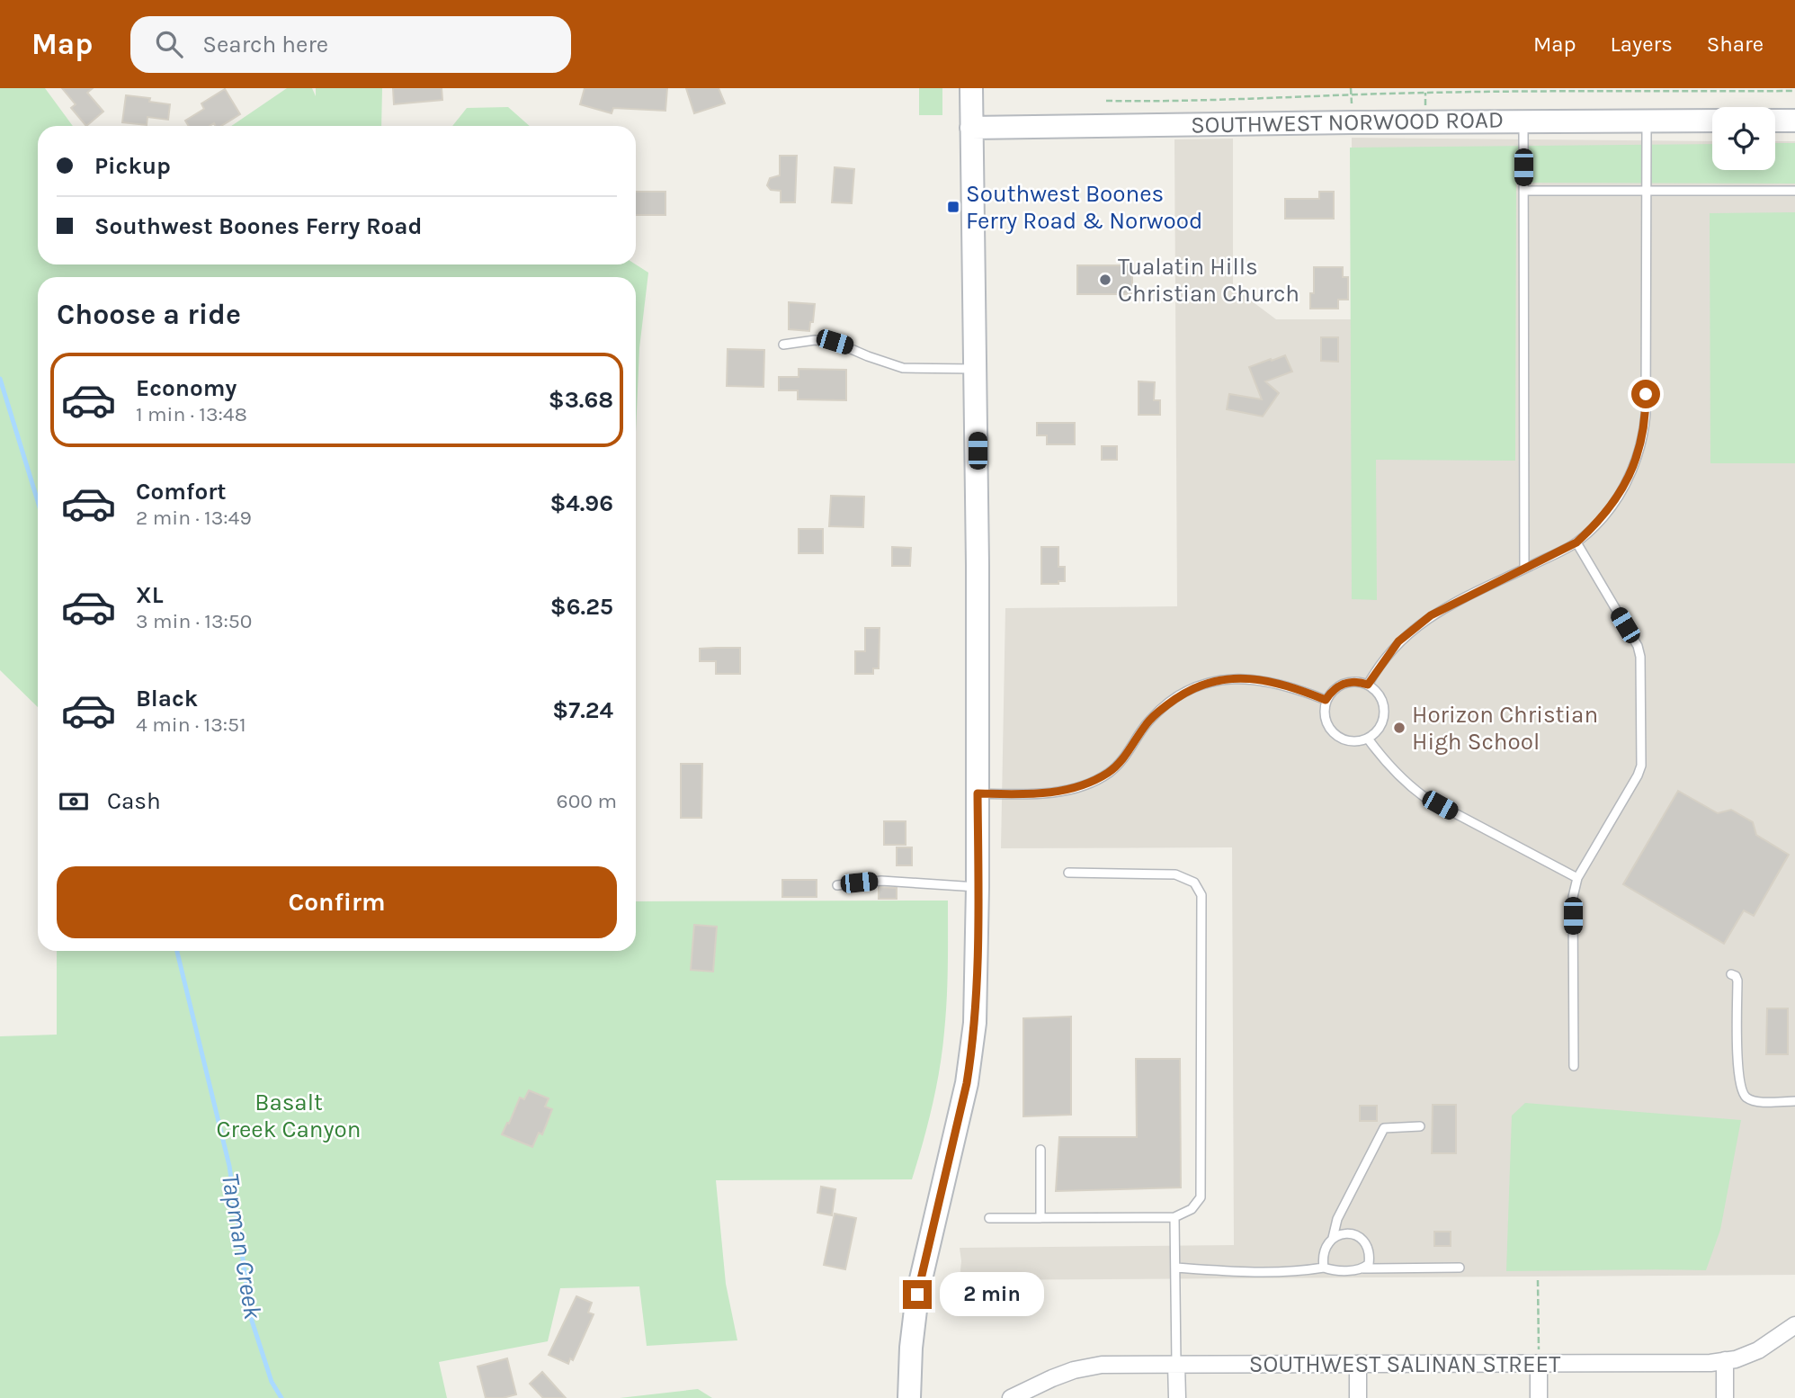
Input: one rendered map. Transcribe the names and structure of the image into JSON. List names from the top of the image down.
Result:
{
  "streets": {
    "main road": ["SOUTHWEST NORWOOD ROAD"],
    "street": ["SOUTHWEST SALINAN STREET"]
  },
  "water": ["Tapman Creek"],
  "parks": ["Basalt Creek Canyon"],
  "places": {
    "transit": ["Southwest Boones Ferry Road & Norwood"],
    "other": ["Tualatin Hills Christian Church", "Horizon Christian High School"]
  },
  "page": {
    "header": "Map",
    "search": "Search here",
    "nav": ["Map", "Layers", "Share"],
    "banner": ["Pickup", "Southwest Boones Ferry Road"],
    "heading": "Choose a ride",
    "list": [
      {
        "name": "Economy",
        "note": "1 min · 13:48",
        "value": "$3.68"
      },
      {
        "name": "Comfort",
        "note": "2 min · 13:49",
        "value": "$4.96"
      },
      {
        "name": "XL",
        "note": "3 min · 13:50",
        "value": "$6.25"
      },
      {
        "name": "Black",
        "note": "4 min · 13:51",
        "value": "$7.24"
      }
    ],
    "pay": ["Cash", "600 m"],
    "buttons": "Confirm",
    "bubble": "2 min"
  }
}
